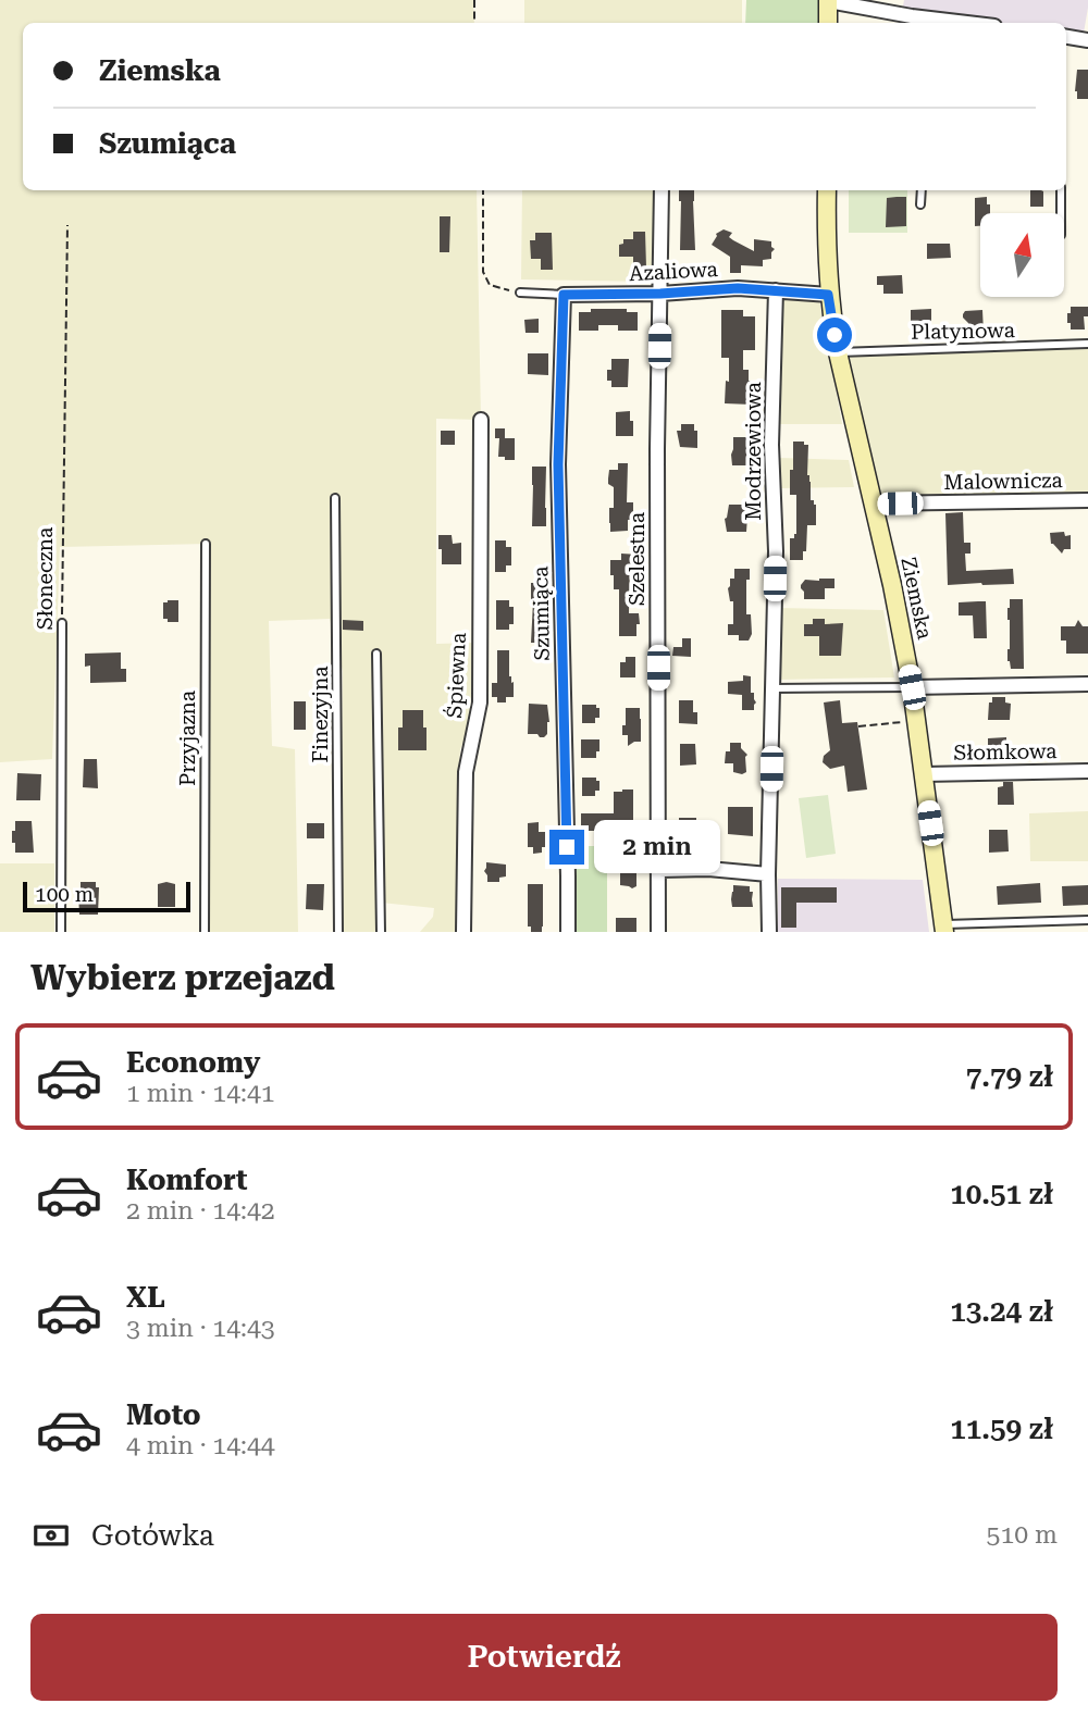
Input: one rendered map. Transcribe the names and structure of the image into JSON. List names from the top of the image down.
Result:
{
  "streets": {
    "street": [
      "Azaliowa",
      "Modrzewiowa",
      "Malownicza",
      "Szelestna",
      "Ziemska",
      "Szumiąca",
      "Śpiewna",
      "Słomkowa"
    ],
    "lane": [
      "Platynowa",
      "Słoneczna",
      "Finezyjna",
      "Przyjazna"
    ]
  },
  "crossings": [
    ["Azaliowa", "Modrzewiowa"],
    ["Azaliowa", "Szelestna"],
    ["Azaliowa", "Ziemska"],
    ["Azaliowa", "Szumiąca"],
    ["Platynowa", "Ziemska"],
    ["Malownicza", "Ziemska"],
    ["Ziemska", "Słomkowa"]
  ],
  "scale_bar": "100 m",
  "north": "top",
  "page": {
    "banner": ["Ziemska", "Szumiąca"],
    "bubble": "2 min",
    "scale": "100 m",
    "heading": "Wybierz przejazd",
    "list": [
      {
        "name": "Economy",
        "note": "1 min · 14:41",
        "value": "7.79 zł"
      },
      {
        "name": "Komfort",
        "note": "2 min · 14:42",
        "value": "10.51 zł"
      },
      {
        "name": "XL",
        "note": "3 min · 14:43",
        "value": "13.24 zł"
      },
      {
        "name": "Moto",
        "note": "4 min · 14:44",
        "value": "11.59 zł"
      }
    ],
    "pay": ["Gotówka", "510 m"],
    "buttons": "Potwierdź"
  }
}
